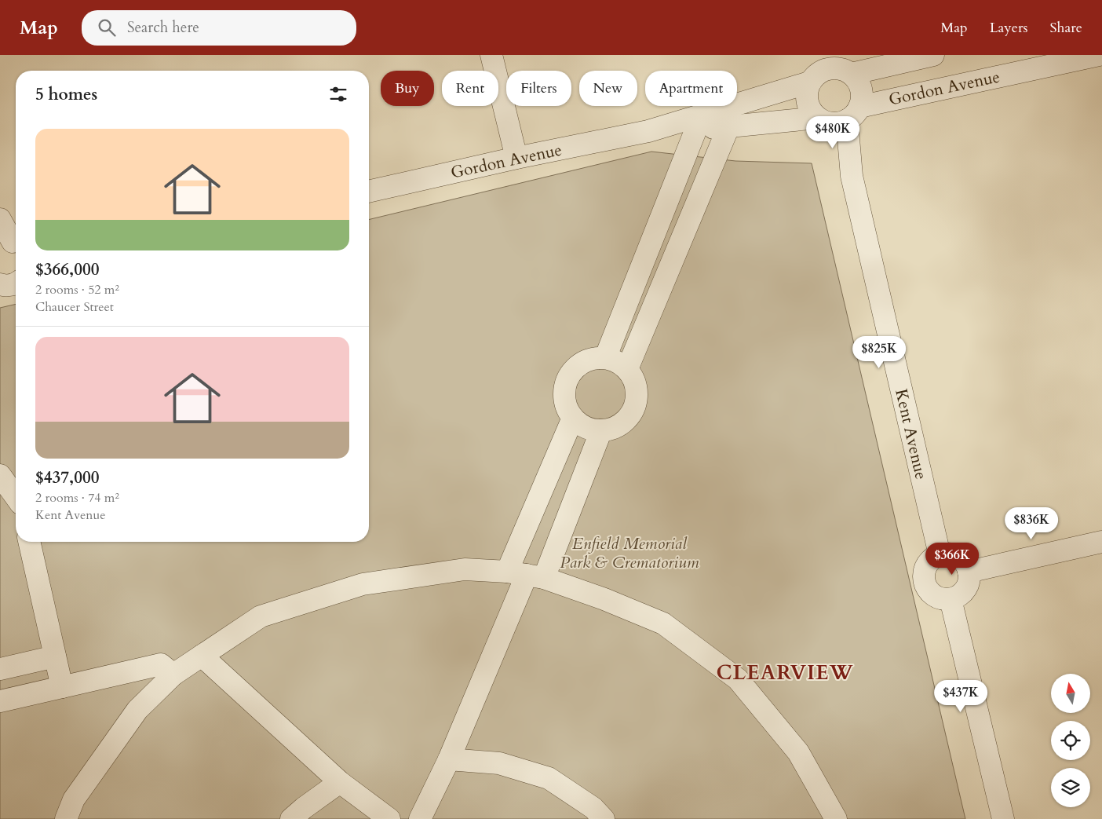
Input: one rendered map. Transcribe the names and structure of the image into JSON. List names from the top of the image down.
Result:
{
  "streets": {
    "street": ["Gordon Avenue", "Kent Avenue"]
  },
  "crossings": [
    ["Gordon Avenue", "Kent Avenue"]
  ],
  "districts": ["CLEARVIEW"],
  "parks": ["Enfield Memorial Park & Crematorium"],
  "north": "top",
  "page": {
    "header": "Map",
    "search": "Search here",
    "nav": ["Map", "Layers", "Share"],
    "chip": [
      "Buy",
      "Rent",
      "Filters",
      "New",
      "Apartment"
    ],
    "heading": "5 homes",
    "price": [
      "$480K",
      "$825K",
      "$836K",
      "$366K",
      "$437K"
    ],
    "list": [
      {
        "name": "$366,000",
        "note": "2 rooms · 52 m² · Chaucer Street"
      },
      {
        "name": "$437,000",
        "note": "2 rooms · 74 m² · Kent Avenue"
      }
    ]
  }
}
